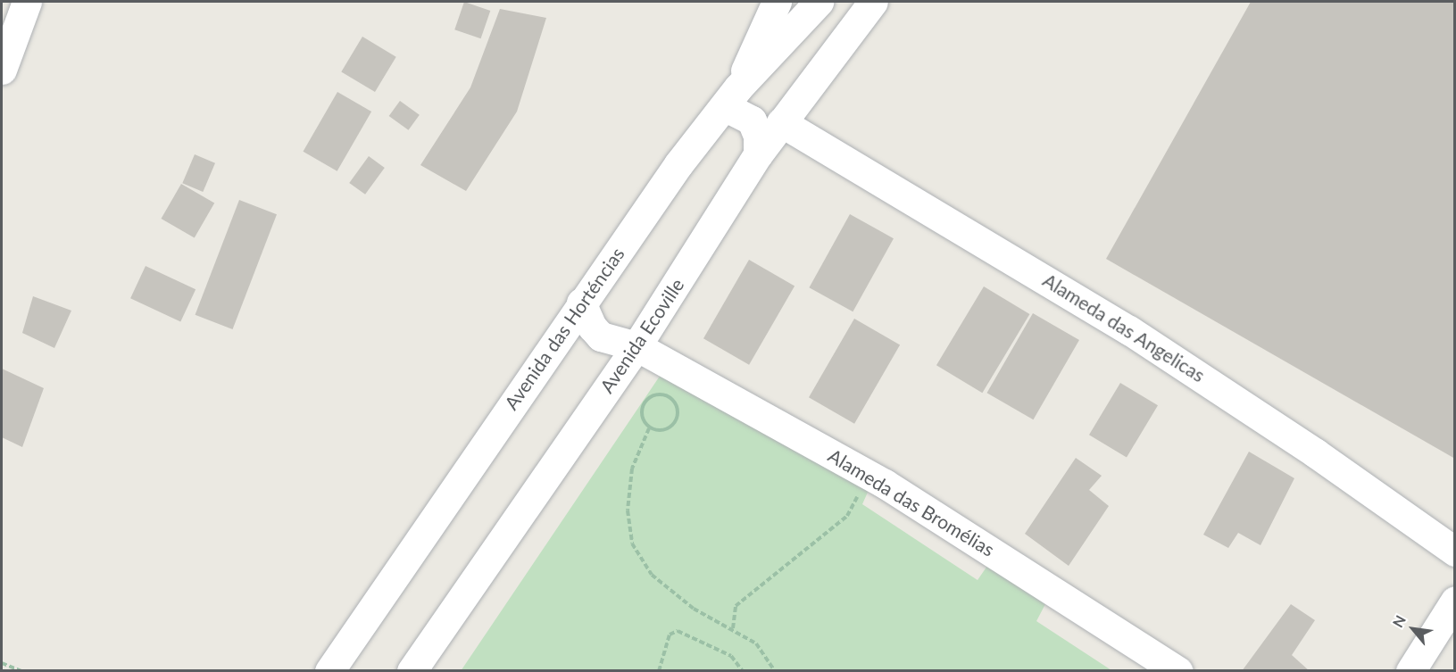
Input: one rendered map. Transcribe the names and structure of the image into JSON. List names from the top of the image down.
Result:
{
  "streets": {
    "street": [
      "Alameda das Angelicas",
      "Avenida das Horténcias",
      "Avenida Ecoville",
      "Alameda das Bromélias"
    ]
  },
  "crossings": [
    ["Alameda das Angelicas", "Avenida Ecoville"],
    ["Avenida das Horténcias", "Alameda das Bromélias"],
    ["Avenida Ecoville", "Alameda das Bromélias"]
  ],
  "north": "top left"
}
